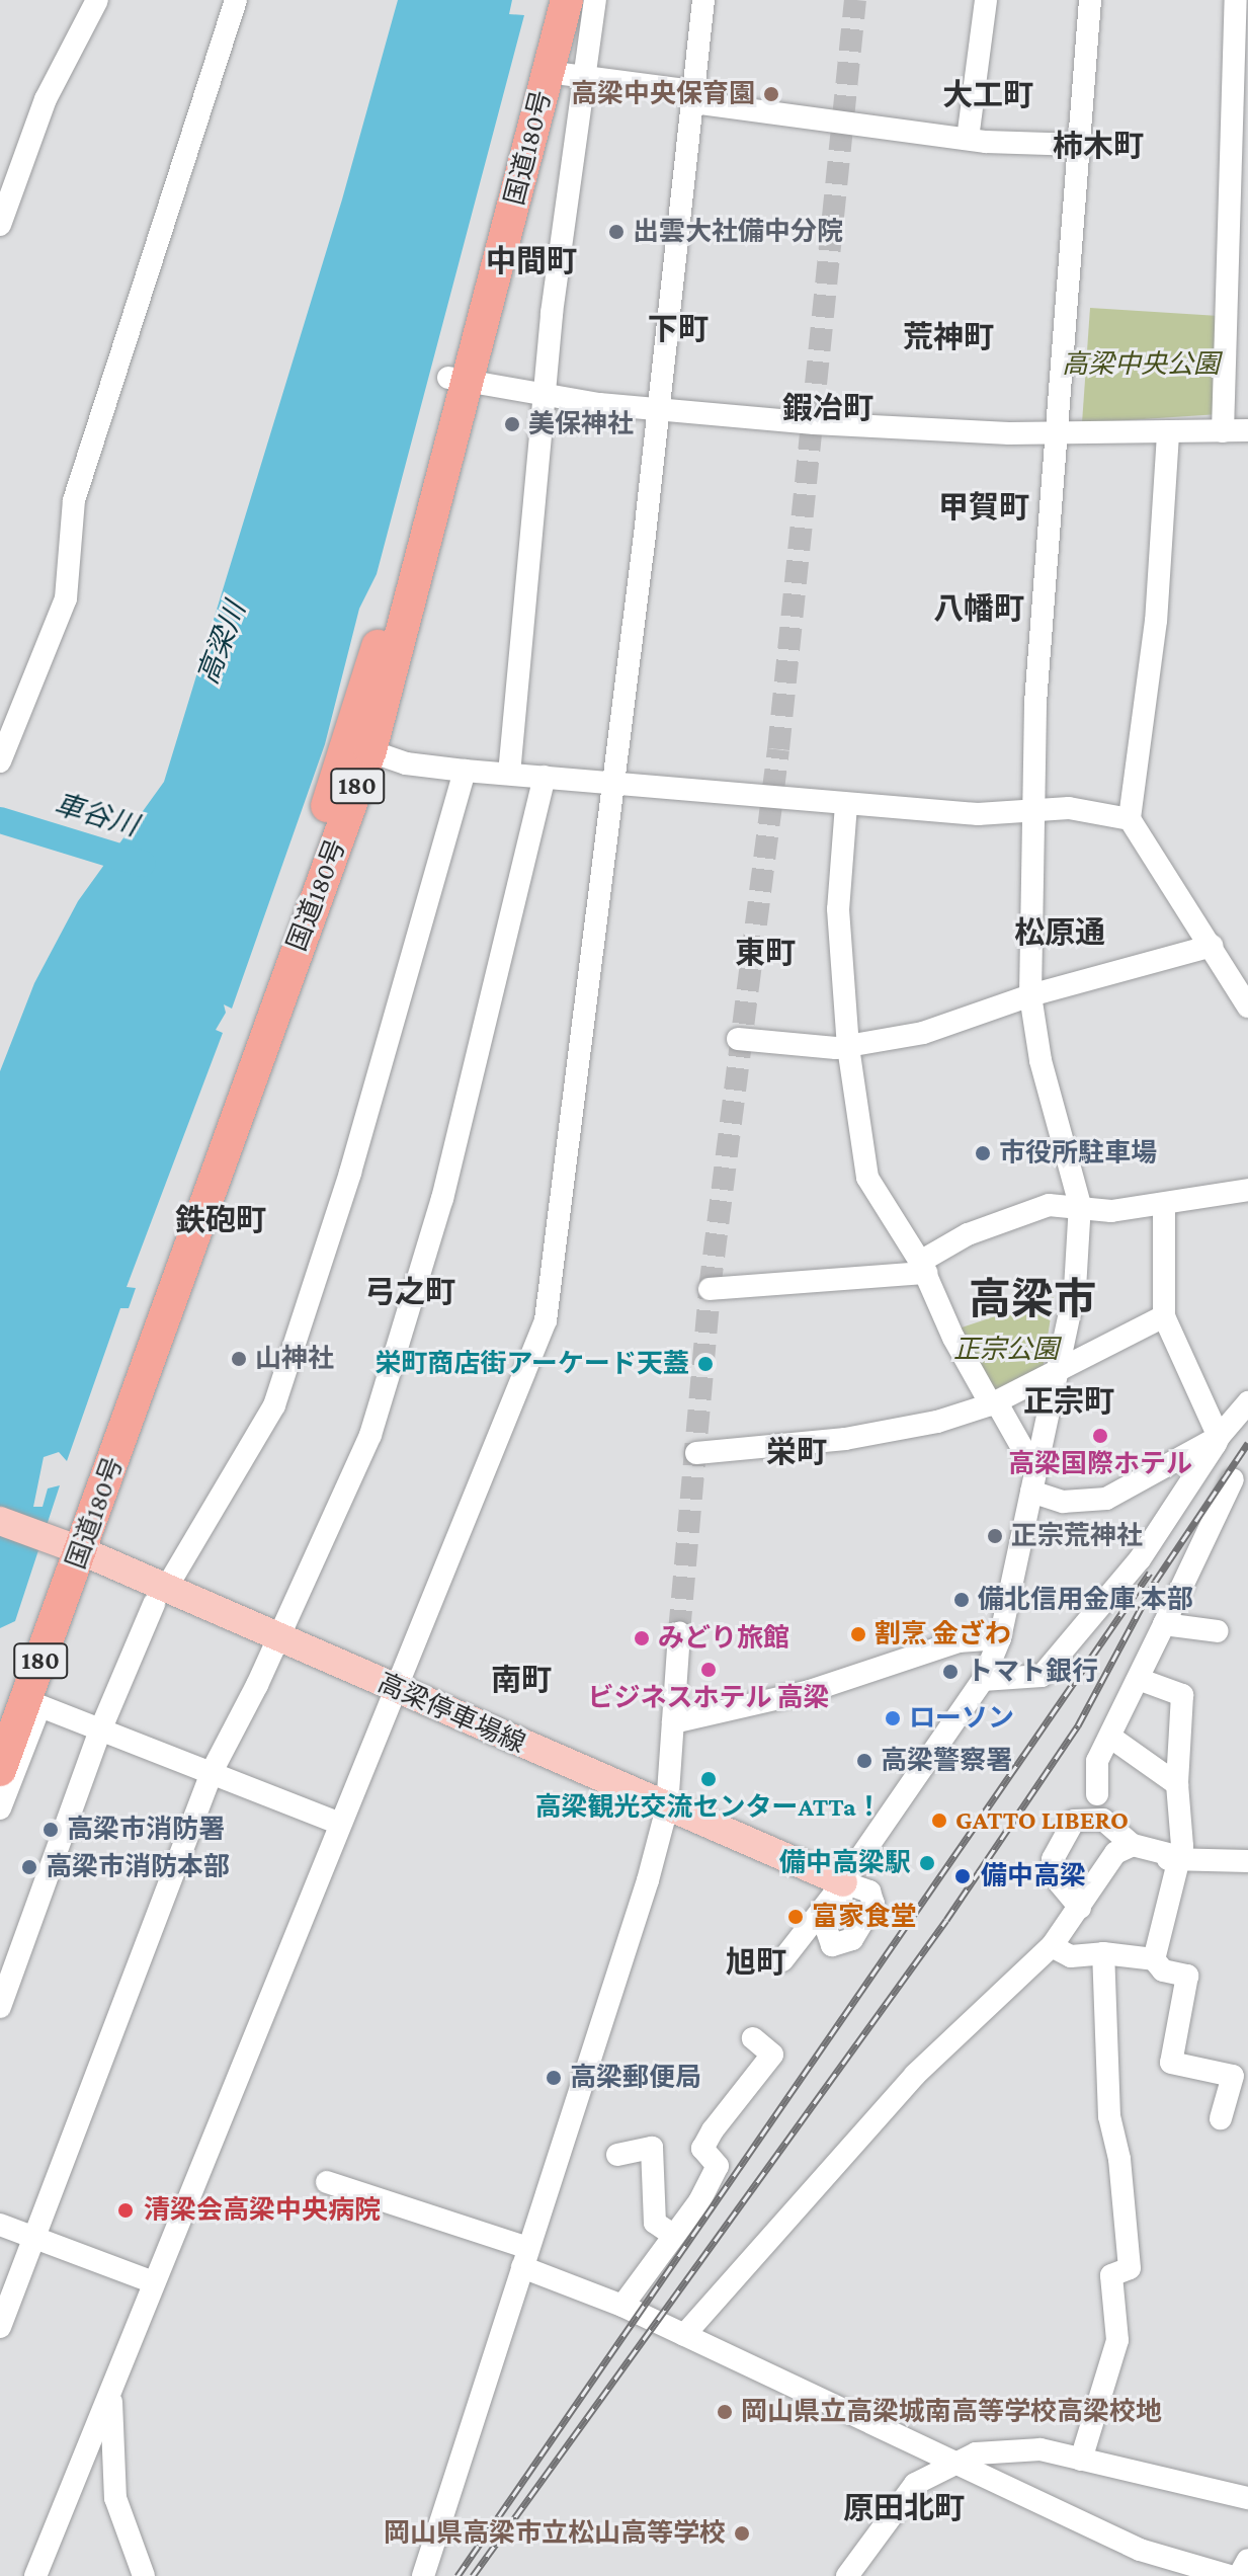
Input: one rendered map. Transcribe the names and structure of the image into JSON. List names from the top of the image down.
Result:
{
  "streets": {
    "highway": ["国道180号", "180"],
    "main road": ["高梁停車場線"]
  },
  "crossings": [
    ["国道180号", "高梁停車場線"]
  ],
  "districts": [
    "大工町",
    "柿木町",
    "中間町",
    "下町",
    "荒神町",
    "鍜冶町",
    "甲賀町",
    "八幡町",
    "松原通",
    "東町",
    "鉄砲町",
    "弓之町",
    "高梁市",
    "正宗町",
    "栄町",
    "南町",
    "旭町",
    "原田北町"
  ],
  "water": ["高梁川", "車谷川"],
  "parks": ["高梁中央公園", "正宗公園"],
  "places": [
    "高梁中央保育園",
    "出雲大社備中分院",
    "美保神社",
    "市役所駐車場",
    "山神社",
    "栄町商店街アーケード天蓋",
    "高梁国際ホテル",
    "正宗荒神社",
    "備北信用金庫 本部",
    "割烹 金ざわ",
    "みどり旅館",
    "ビジネスホテル 高梁",
    "トマト銀行",
    "ローソン",
    "高梁警察署",
    "高梁観光交流センターATTa！",
    "GATTO LIBERO",
    "高梁市消防署",
    "備中高梁駅",
    "高梁市消防本部",
    "備中高梁",
    "富家食堂",
    "高梁郵便局",
    "清梁会高梁中央病院",
    "岡山県立高梁城南高等学校高梁校地",
    "岡山県高梁市立松山高等学校"
  ]
}
